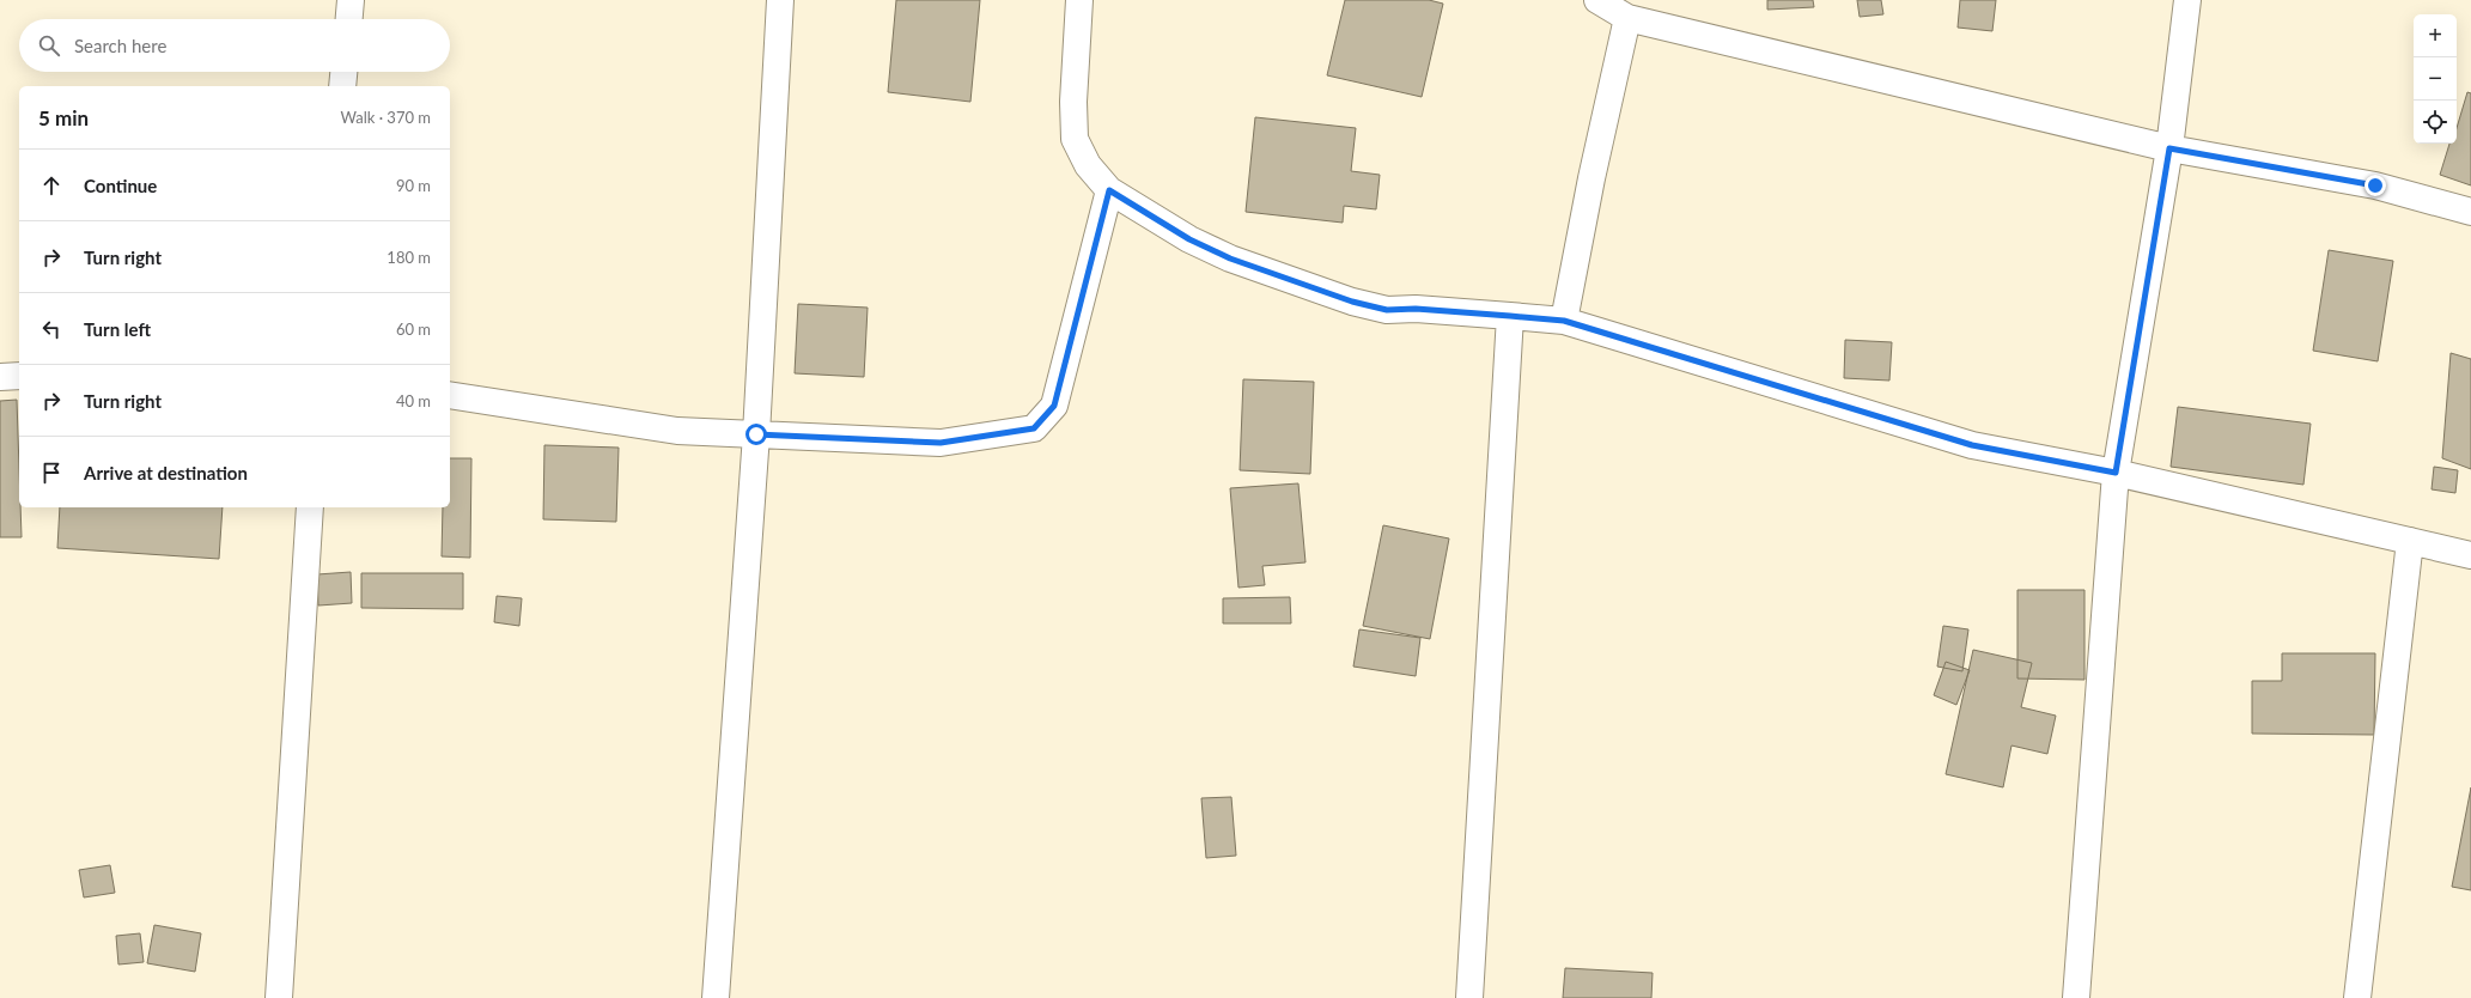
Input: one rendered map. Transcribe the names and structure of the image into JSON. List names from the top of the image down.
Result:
{
  "page": {
    "map_buttons": ["+", "−"],
    "search": "Search here",
    "heading": ["5 min", "Walk · 370 m"],
    "list": [
      ["Continue", "90 m"],
      ["Turn right", "180 m"],
      ["Turn left", "60 m"],
      ["Turn right", "40 m"],
      "Arrive at destination"
    ]
  }
}
